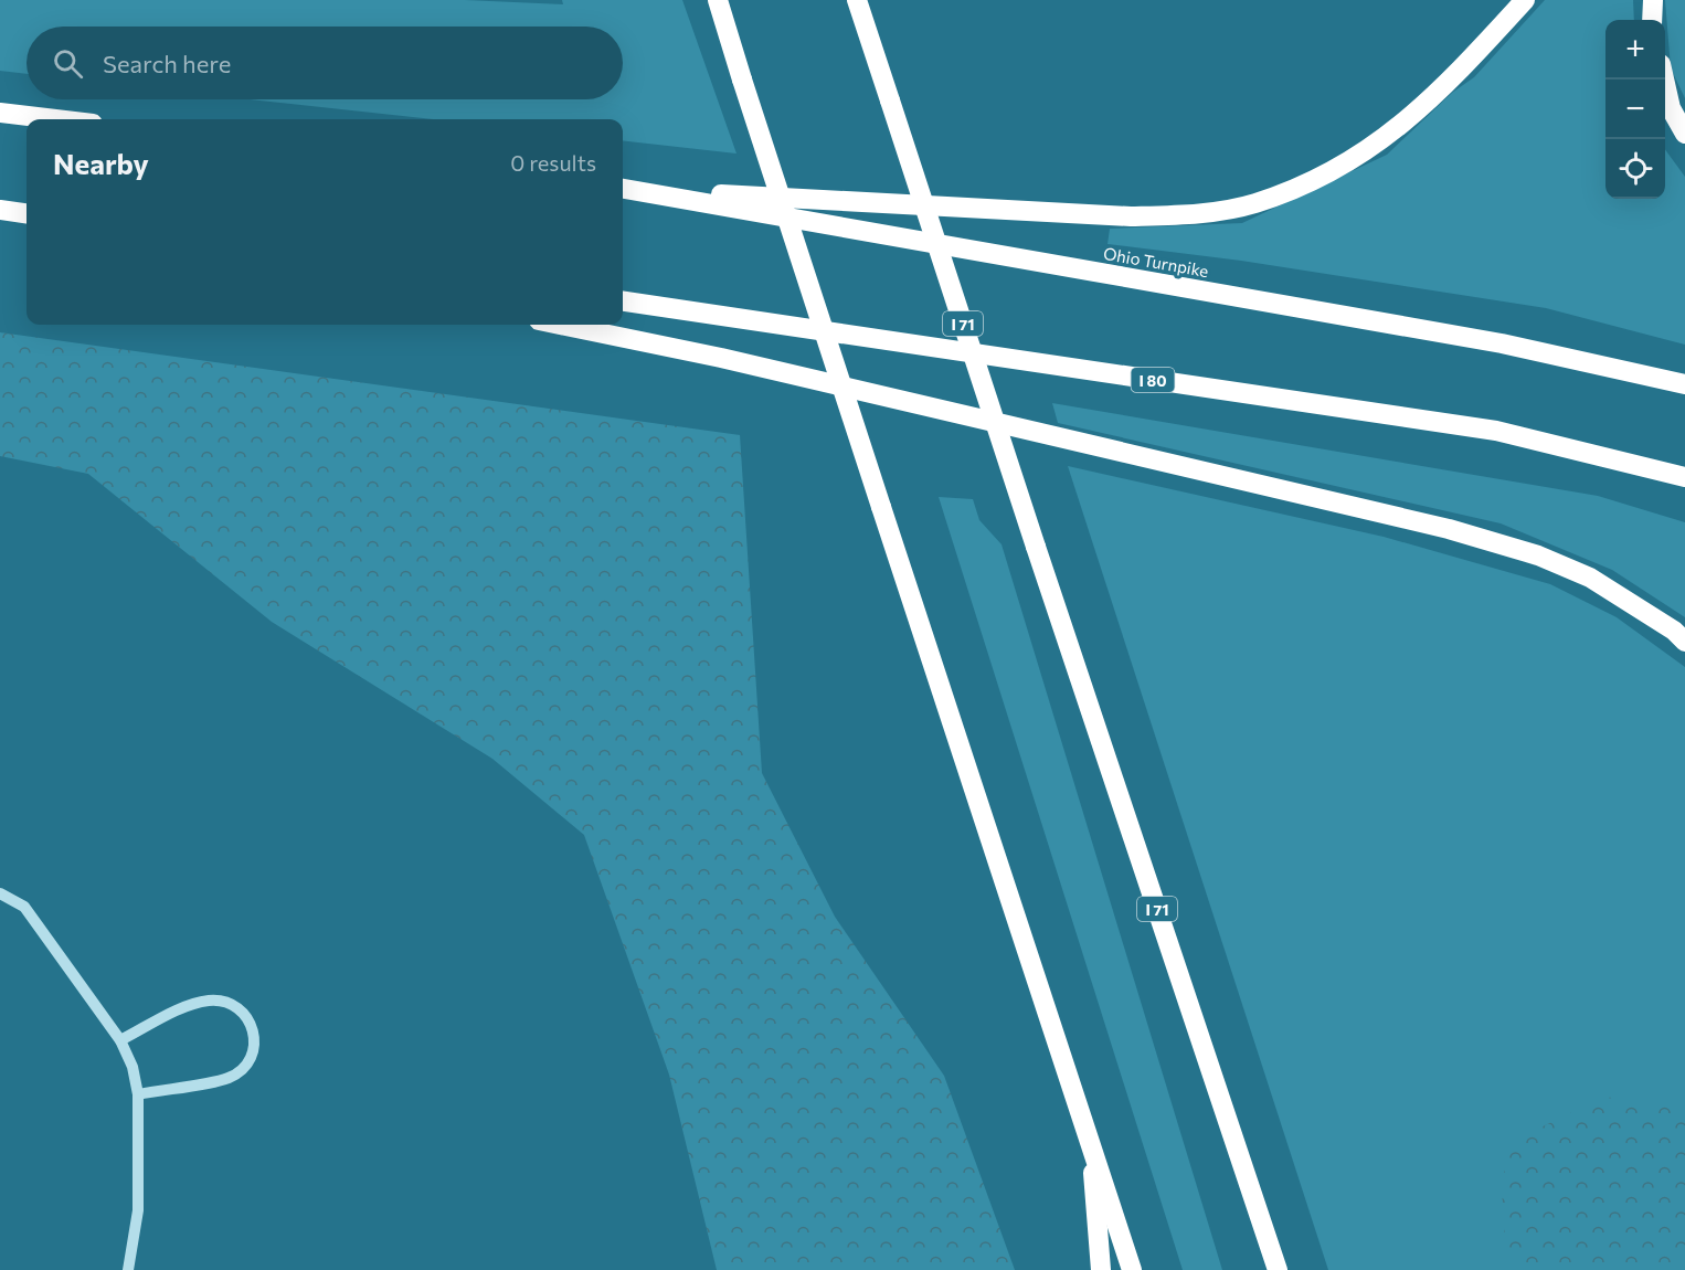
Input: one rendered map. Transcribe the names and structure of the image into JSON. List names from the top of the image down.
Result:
{
  "streets": {
    "highway": ["Ohio Turnpike", "I 71", "I 80"]
  },
  "page": {
    "map_buttons": ["+", "−"],
    "search": "Search here",
    "heading": ["Nearby", "0 results"]
  }
}
